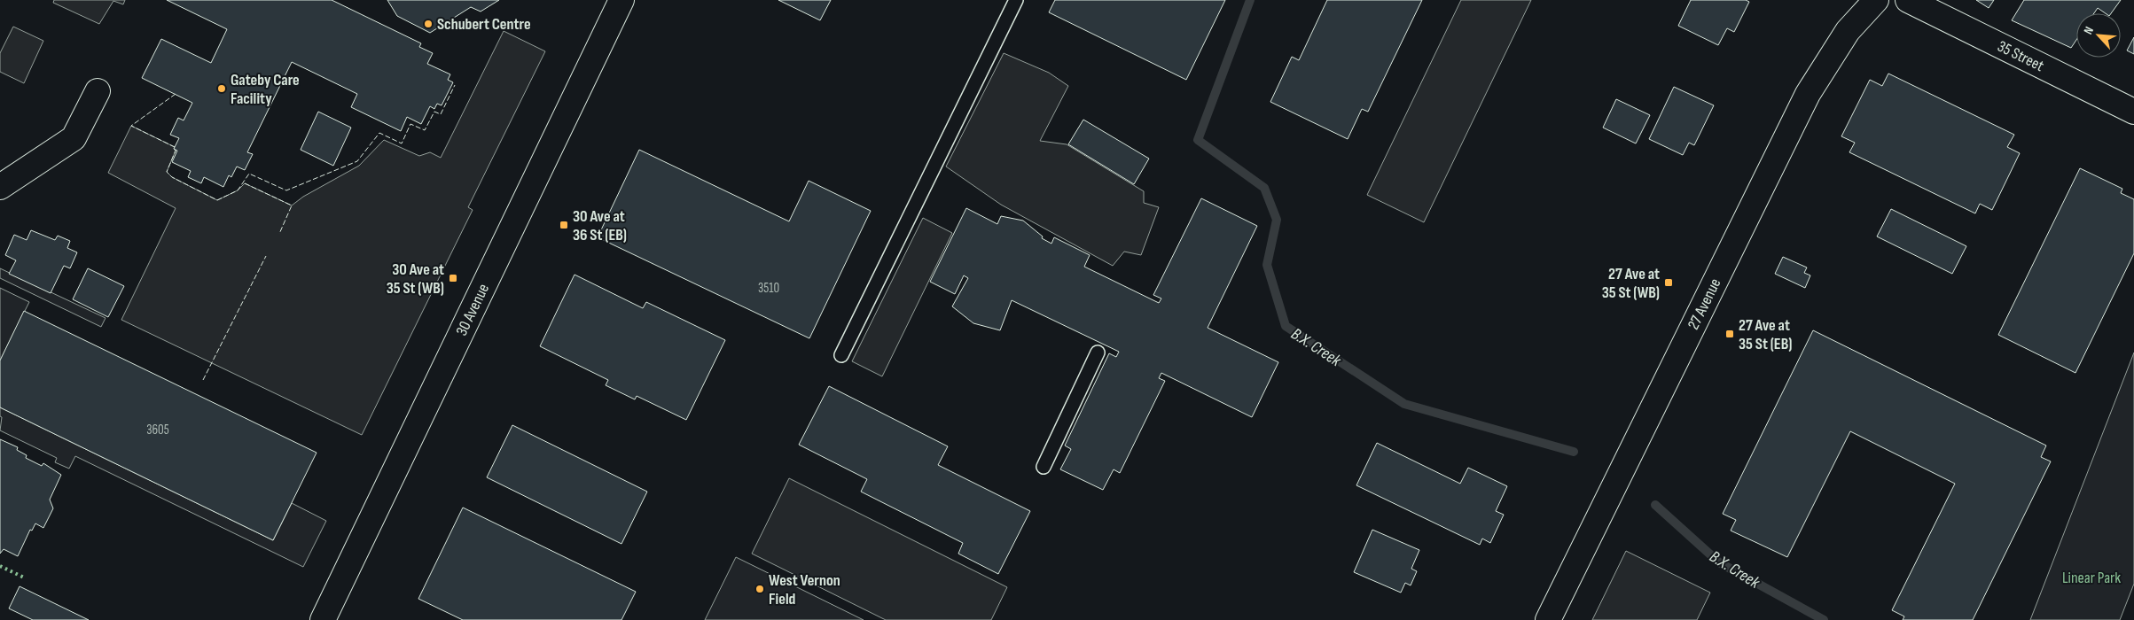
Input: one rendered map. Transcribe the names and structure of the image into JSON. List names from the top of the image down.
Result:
{
  "streets": {
    "street": ["35 Street", "27 Avenue", "30 Avenue"]
  },
  "water": ["B.X. Creek"],
  "parks": ["Linear Park"],
  "places": {
    "other": ["Schubert Centre", "Gateby Care Facility", "West Vernon Field"],
    "transit": [
      "30 Ave at 36 St (EB)",
      "30 Ave at 35 St (WB)",
      "27 Ave at 35 St (WB)",
      "27 Ave at 35 St (EB)"
    ]
  },
  "house_numbers": ["3510", "3605"],
  "north": "top left"
}
